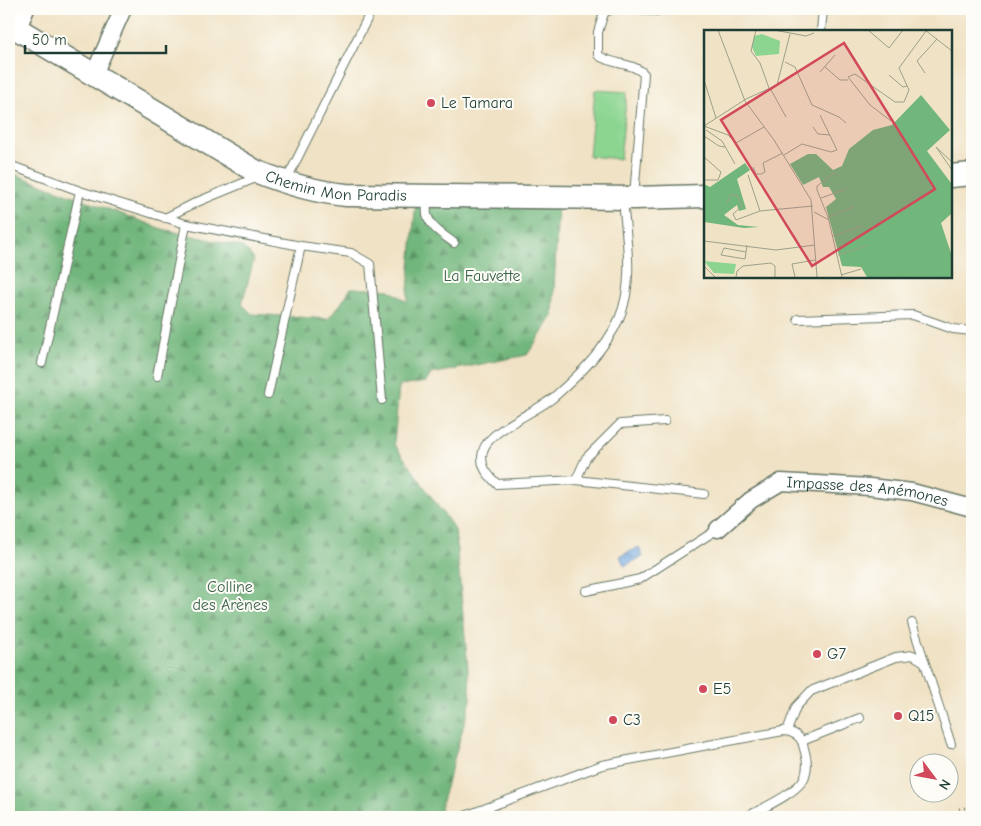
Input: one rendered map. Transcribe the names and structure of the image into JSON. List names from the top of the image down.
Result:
{
  "streets": {
    "street": ["Chemin Mon Paradis", "Impasse des Anémones"]
  },
  "parks": ["La Fauvette", "Colline des Arènes"],
  "places": [
    "Le Tamara",
    "G7",
    "E5",
    "Q15",
    "C3"
  ],
  "scale_bar": "50 m",
  "north": "bottom right"
}
